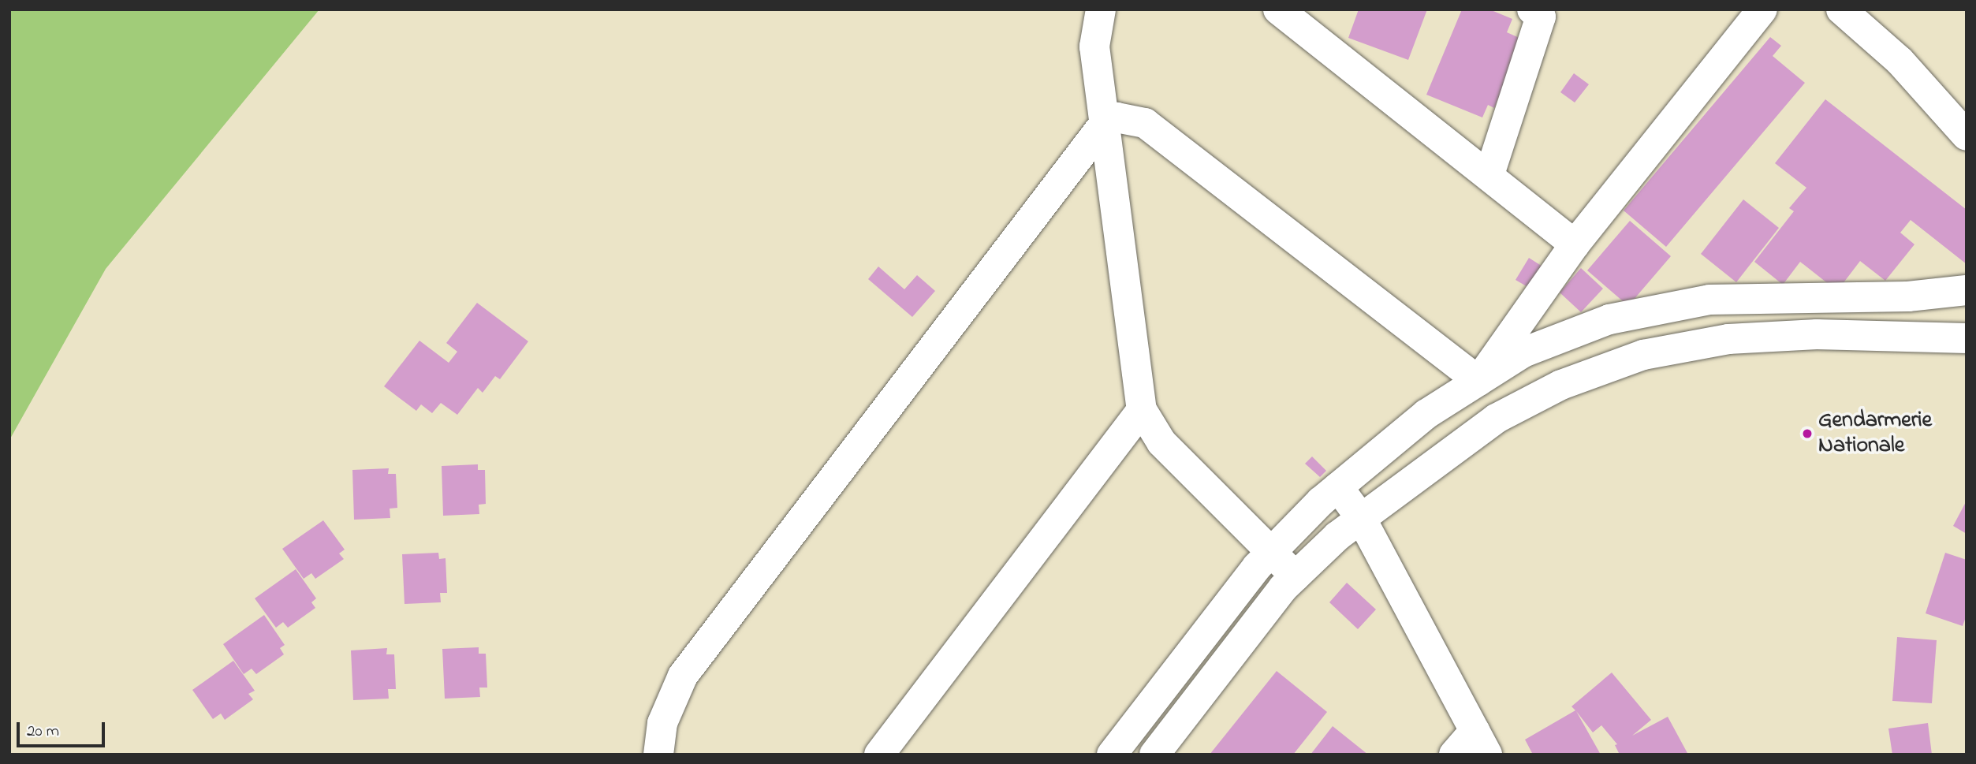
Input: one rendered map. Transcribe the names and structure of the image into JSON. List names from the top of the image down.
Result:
{
  "places": ["Gendarmerie Nationale"],
  "scale_bar": "20 m"
}
